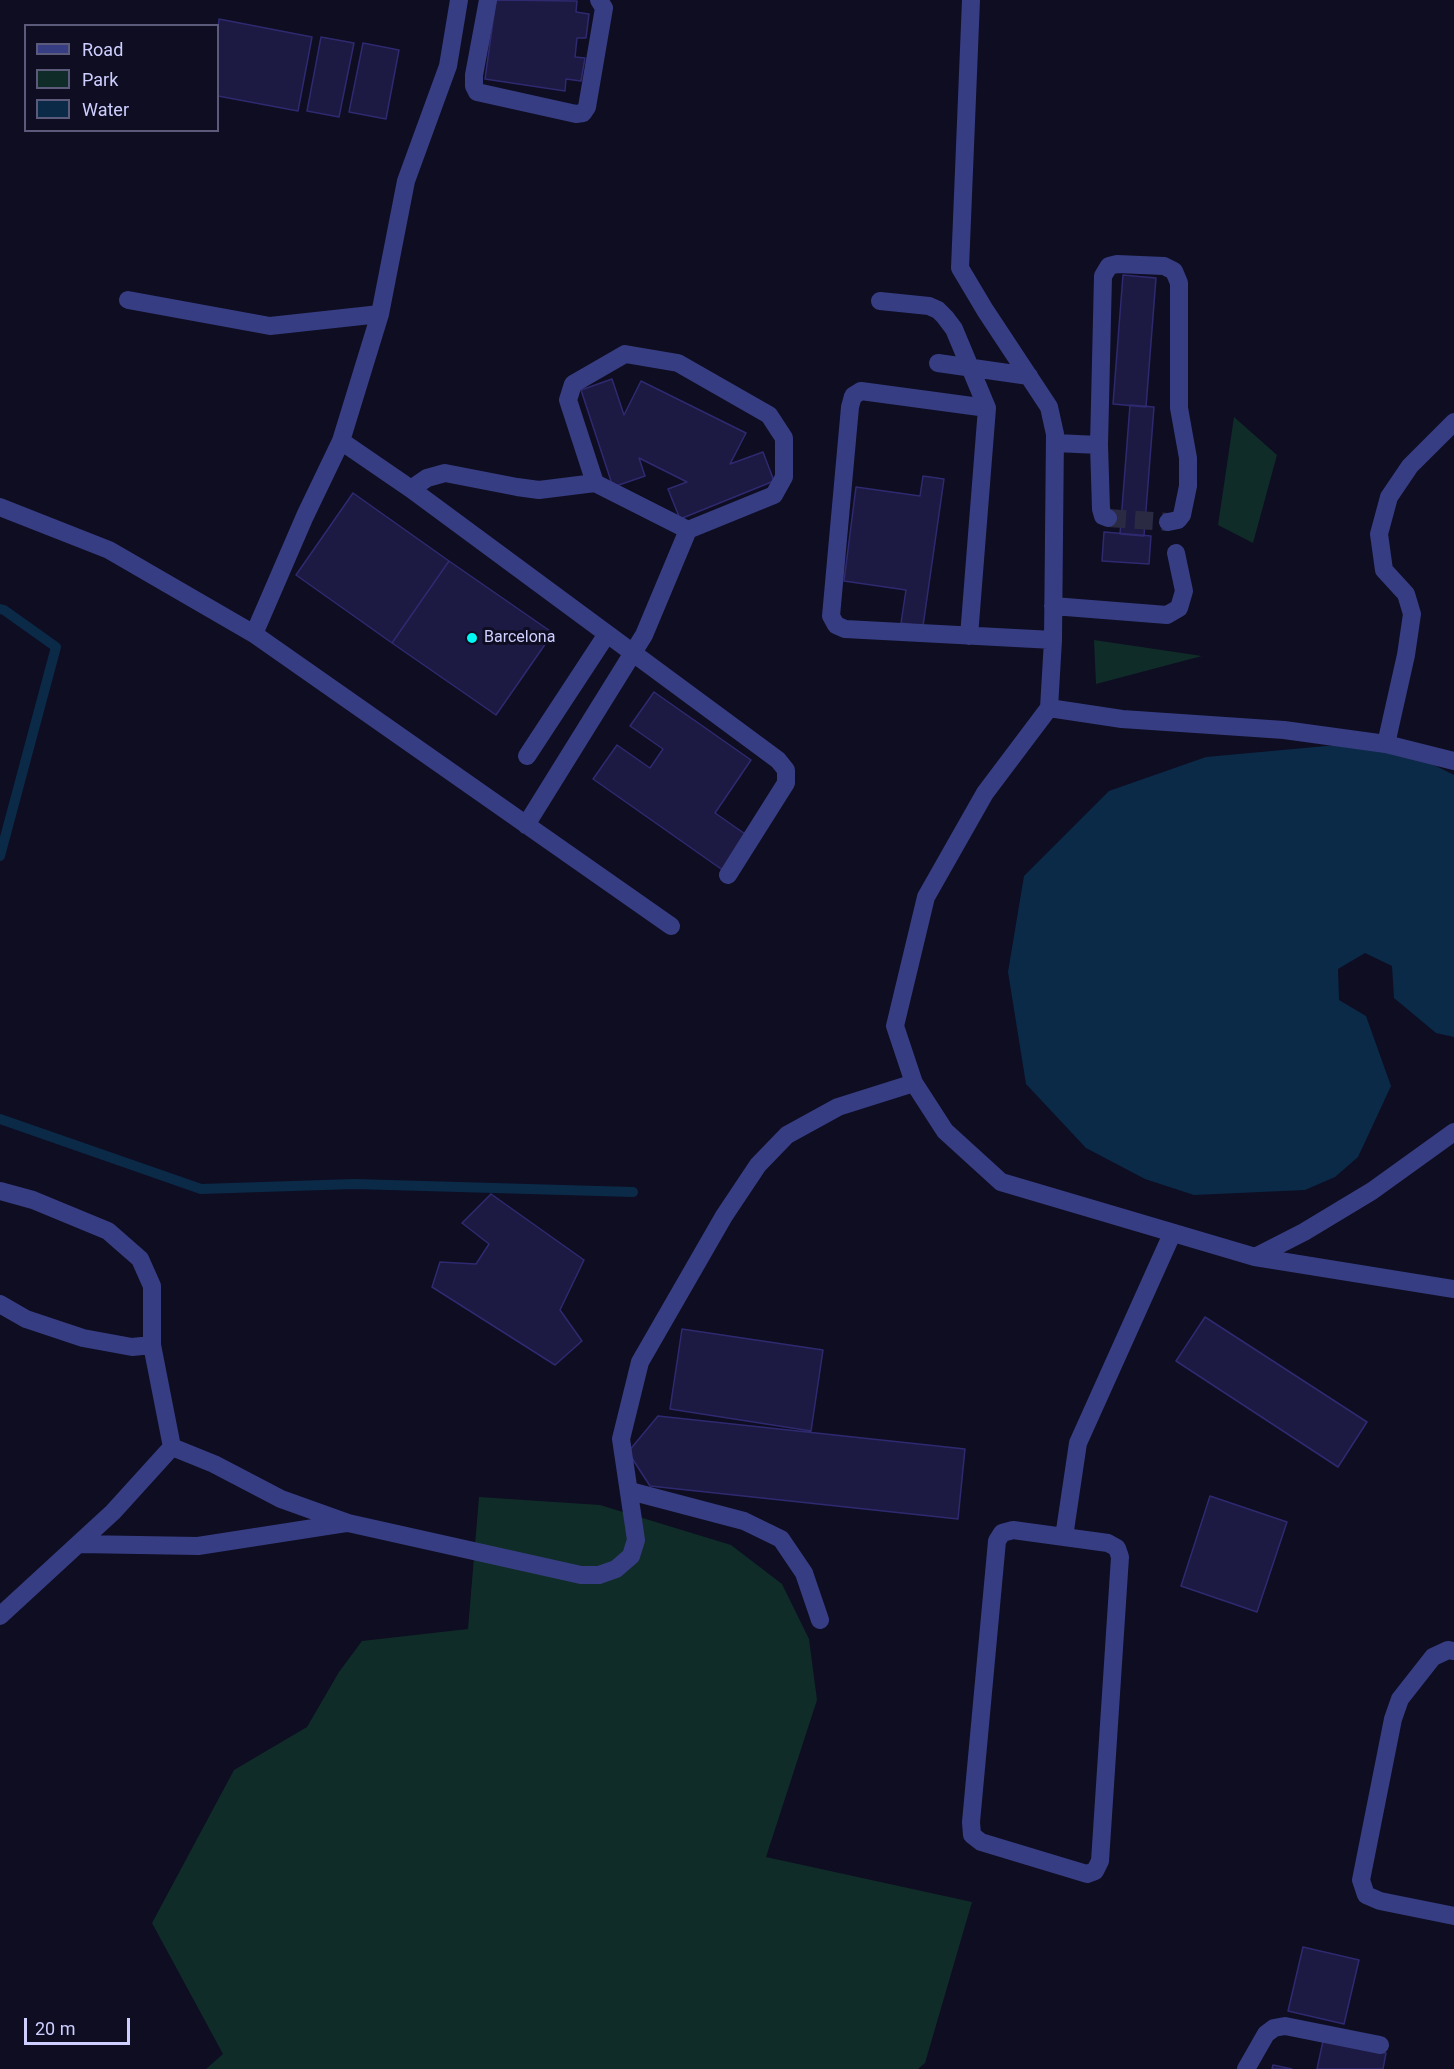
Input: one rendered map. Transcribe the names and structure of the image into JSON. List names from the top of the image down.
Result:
{
  "places": ["Barcelona"],
  "legend": ["Road", "Park", "Water"],
  "scale_bar": "20 m"
}
